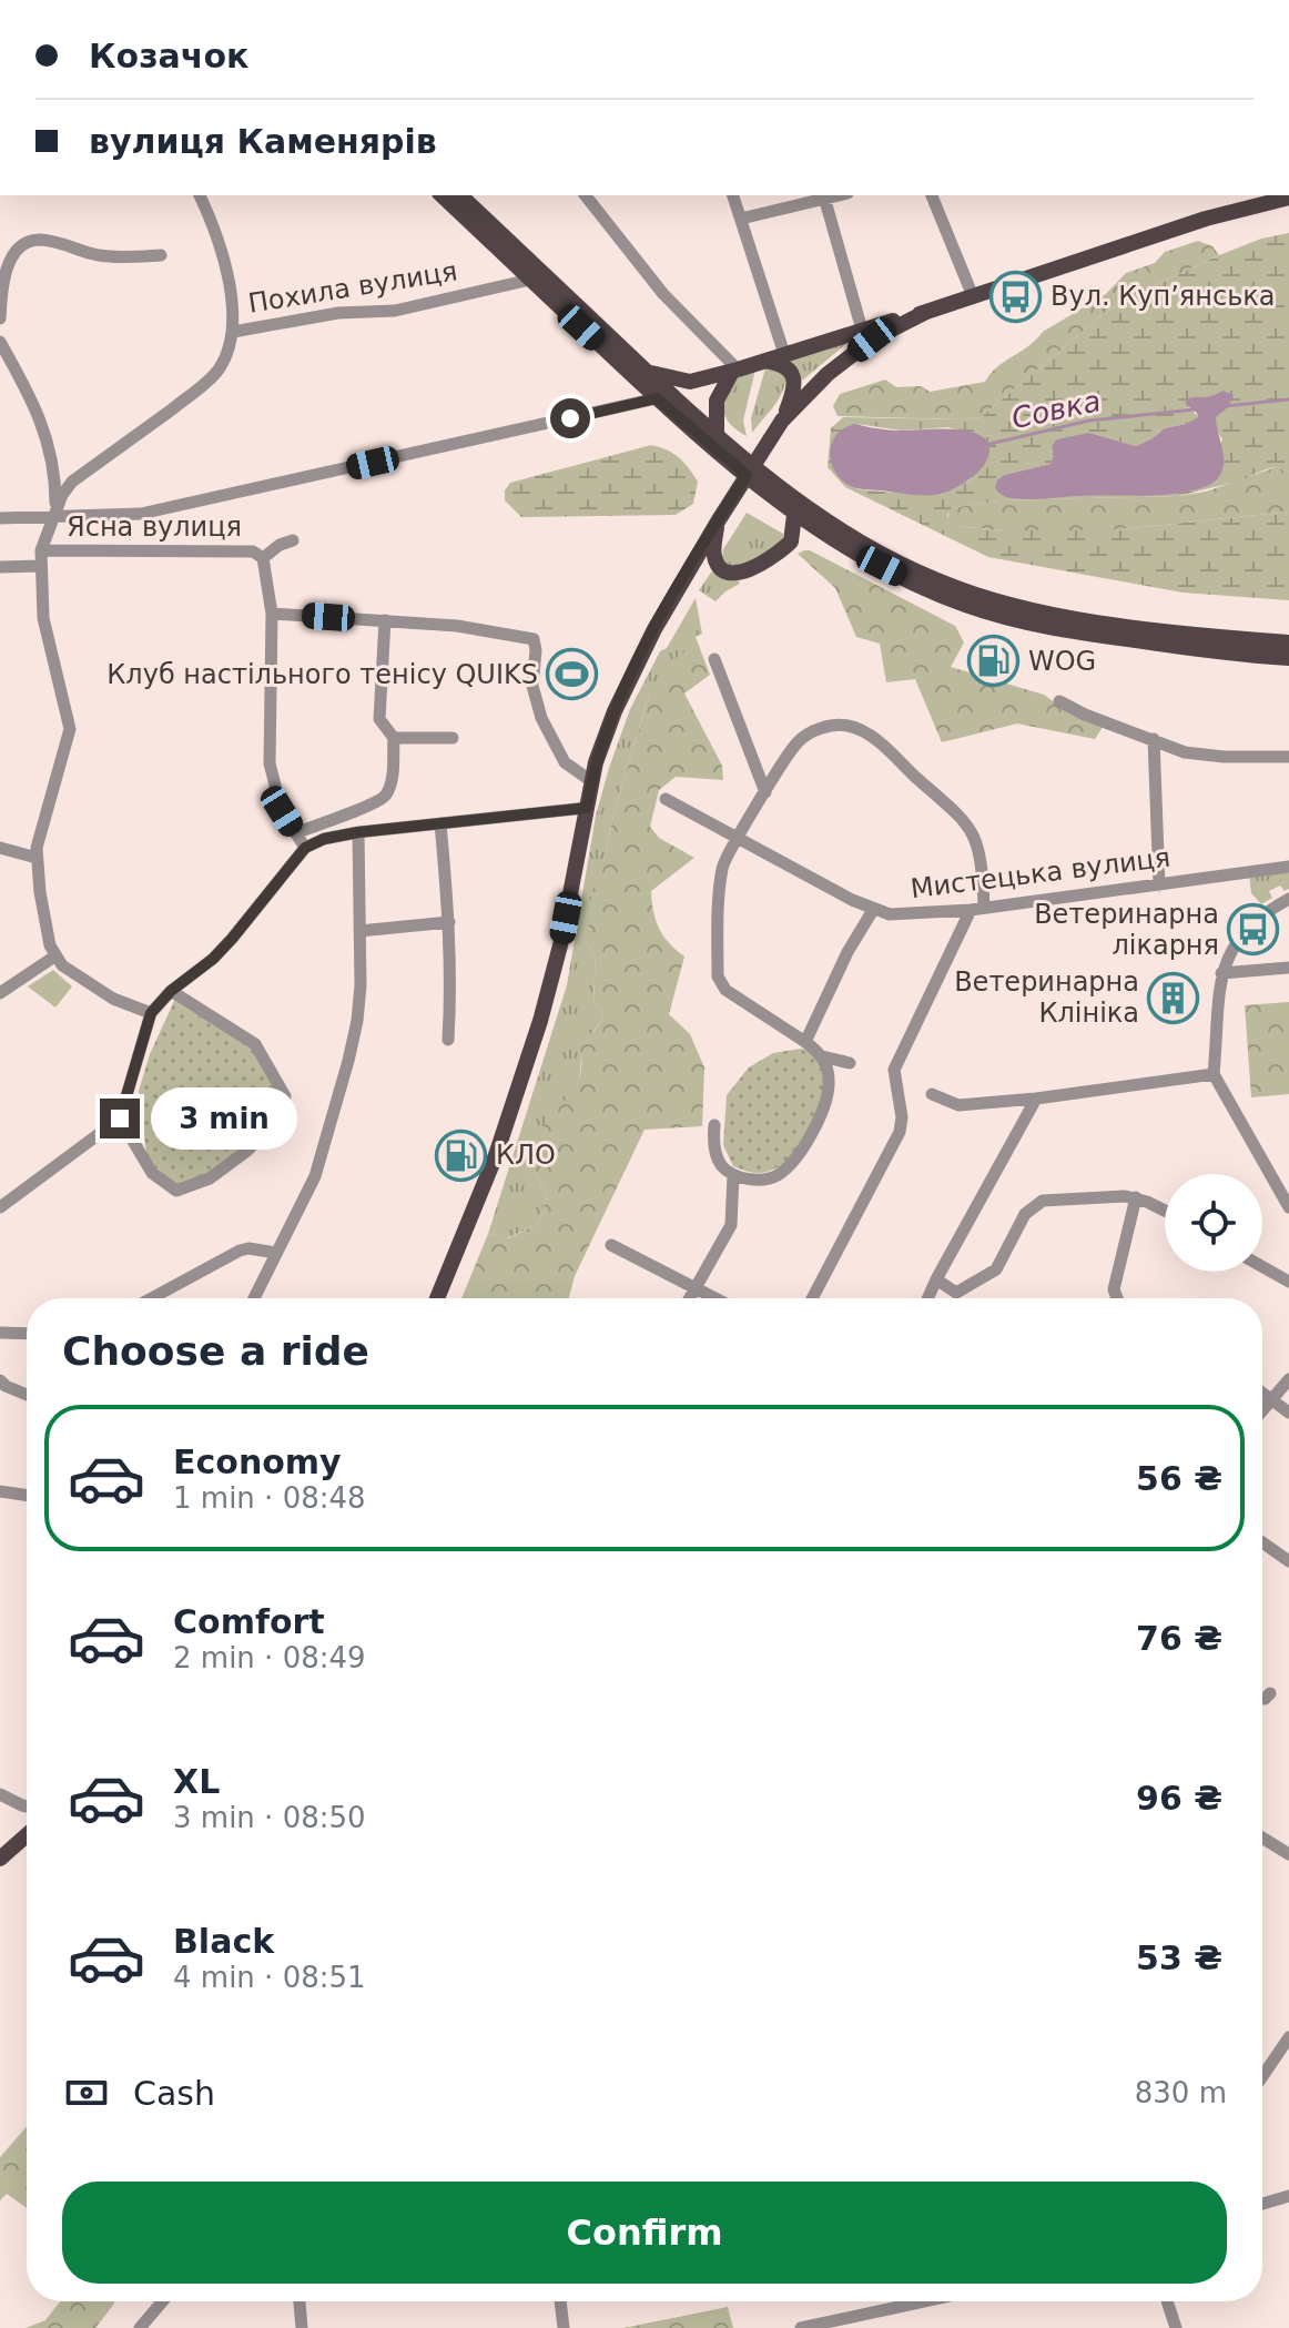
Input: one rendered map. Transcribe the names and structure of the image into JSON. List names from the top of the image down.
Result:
{
  "streets": {
    "street": ["Похила вулиця", "Ясна вулиця", "Мистецька вулиця"]
  },
  "water": ["Совка"],
  "places": {
    "bus stop": ["Вул. Куп’янська", "Ветеринарна лікарня"],
    "fuel station": ["WOG", "КЛО"],
    "sports": ["Клуб настільного тенісу QUIKS"],
    "building": ["Ветеринарна Клініка"]
  },
  "page": {
    "banner": ["Козачок", "вулиця Каменярів"],
    "bubble": "3 min",
    "heading": "Choose a ride",
    "list": [
      {
        "name": "Economy",
        "note": "1 min · 08:48",
        "value": "56 ₴"
      },
      {
        "name": "Comfort",
        "note": "2 min · 08:49",
        "value": "76 ₴"
      },
      {
        "name": "XL",
        "note": "3 min · 08:50",
        "value": "96 ₴"
      },
      {
        "name": "Black",
        "note": "4 min · 08:51",
        "value": "53 ₴"
      }
    ],
    "pay": ["Cash", "830 m"],
    "buttons": "Confirm"
  }
}
